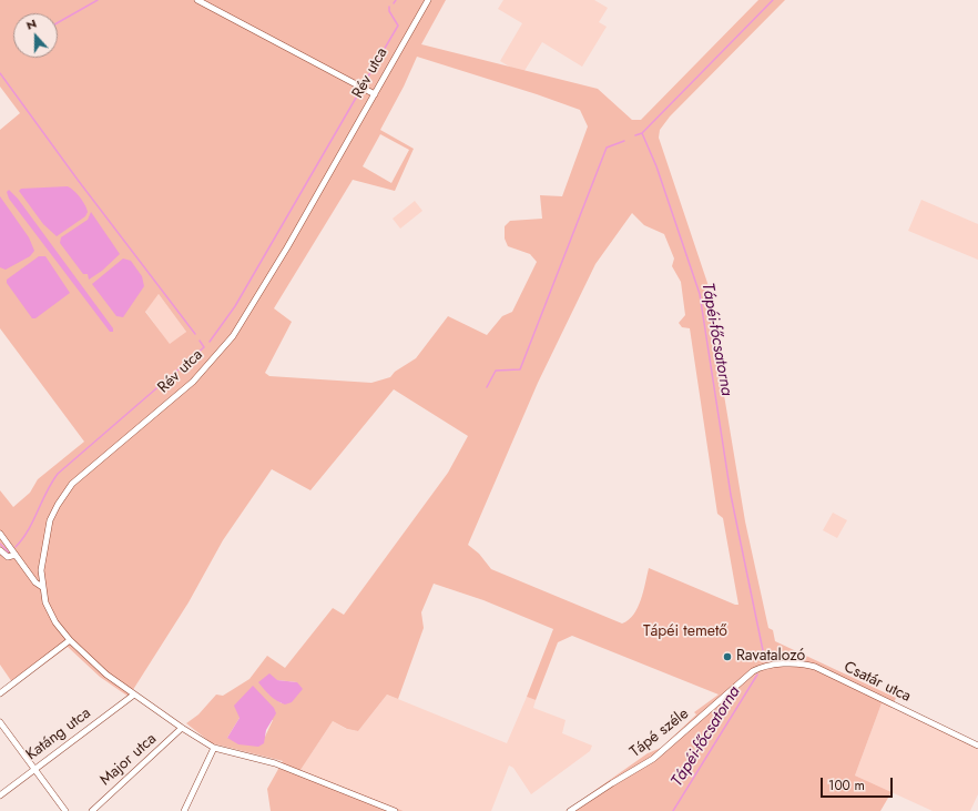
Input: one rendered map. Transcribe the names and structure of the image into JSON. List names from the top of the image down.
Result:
{
  "streets": {
    "street": [
      "Rév utca",
      "Csatár utca",
      "Tápé széle",
      "Katáng utca",
      "Major utca"
    ]
  },
  "crossings": [
    ["Rév utca", "Katáng utca"],
    ["Rév utca", "Major utca"],
    ["Csatár utca", "Tápé széle"]
  ],
  "water": ["Tápéi-főcsatorna"],
  "parks": ["Tápéi temető"],
  "places": ["Ravatalozó"],
  "scale_bar": "100 m",
  "north": "top"
}
